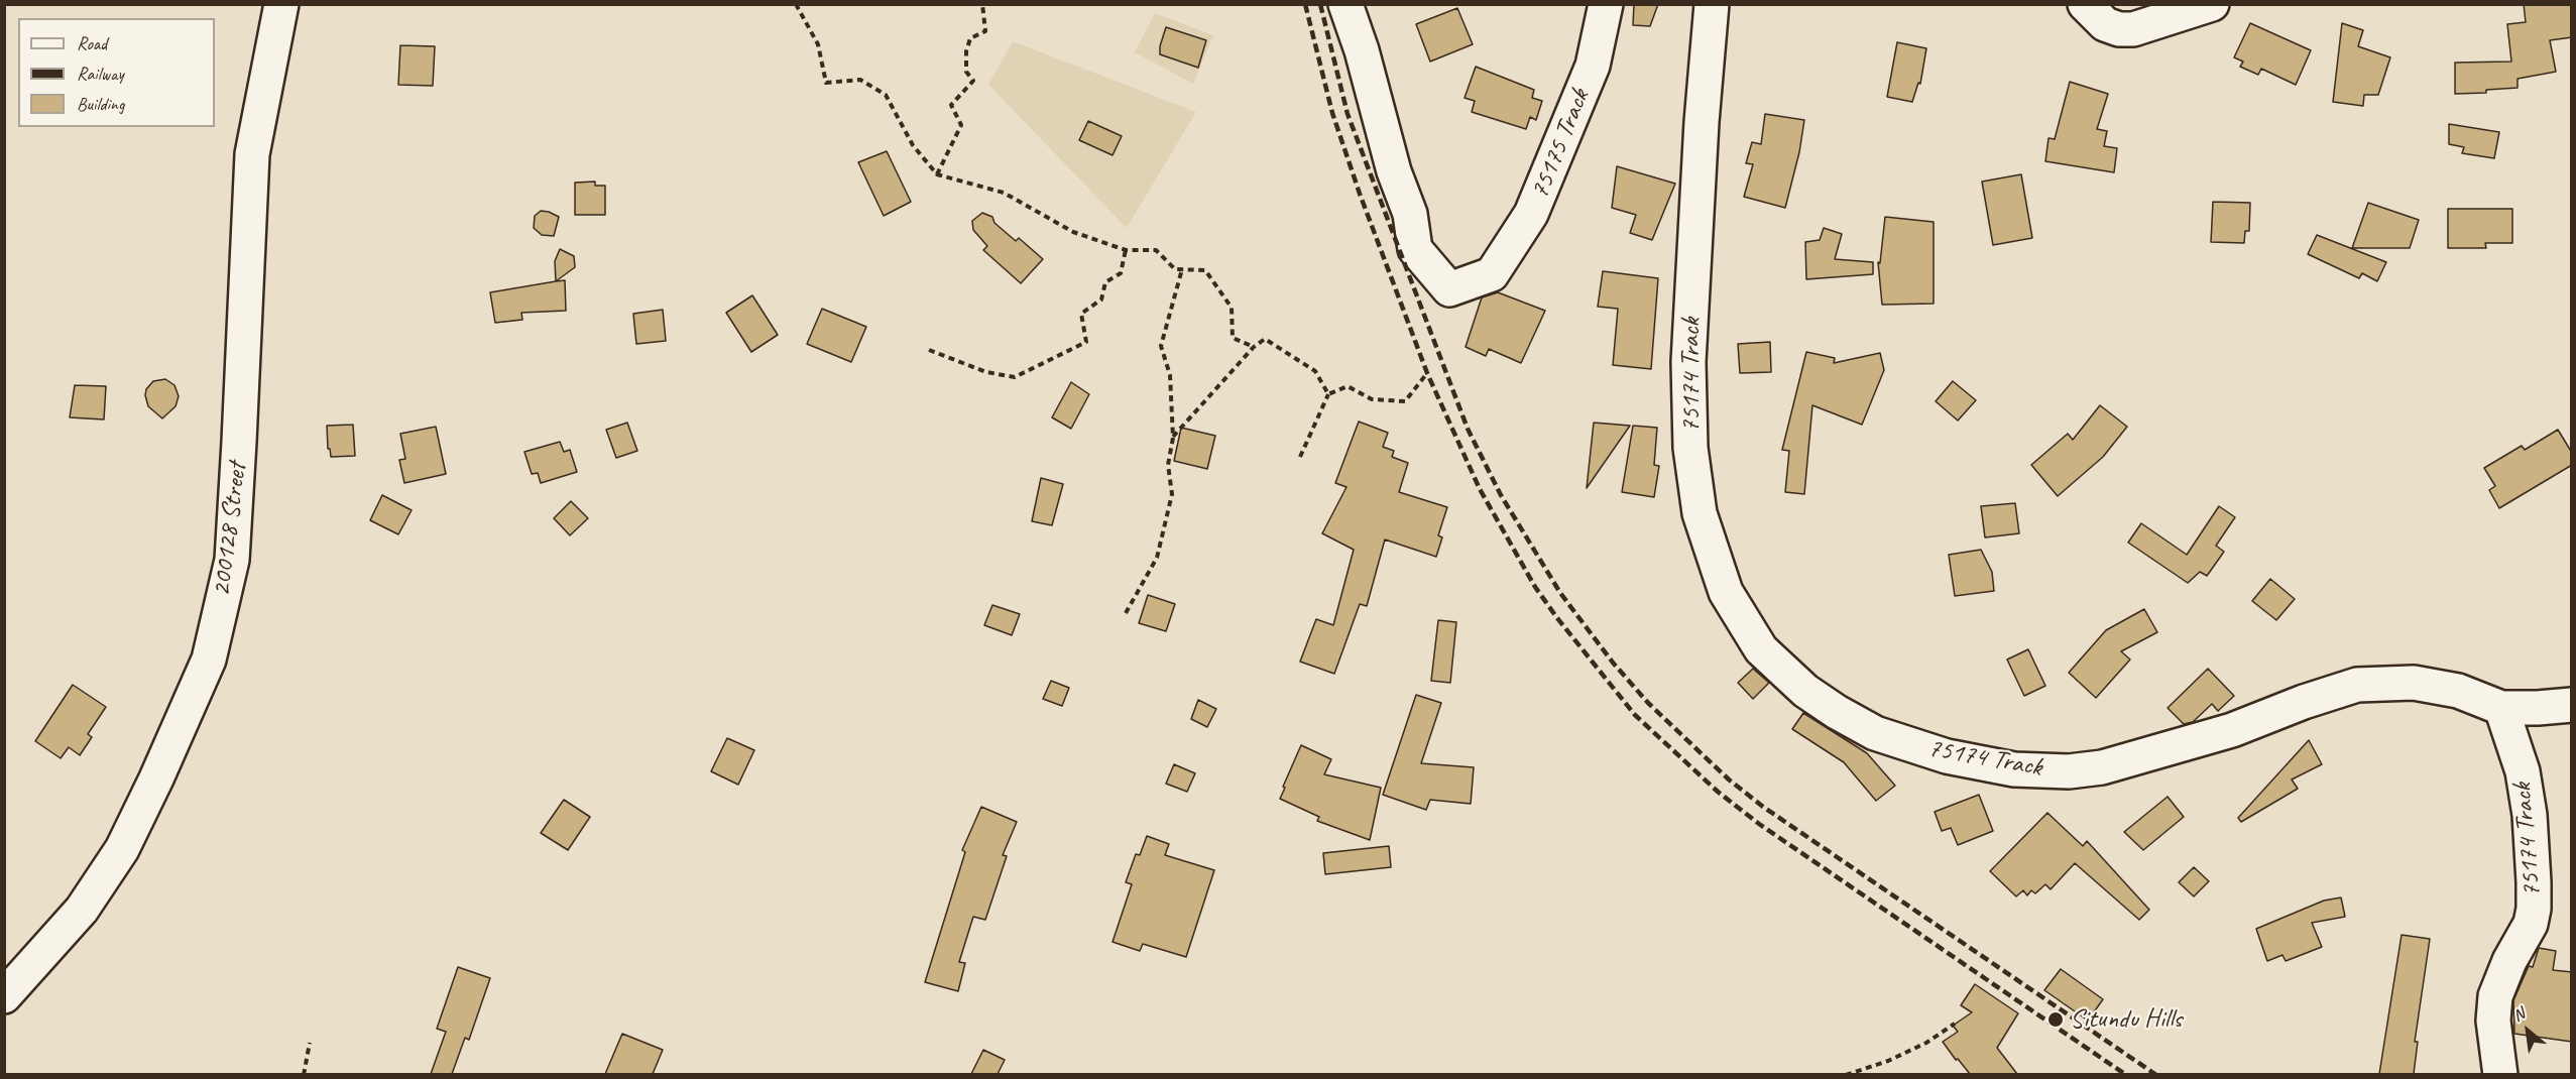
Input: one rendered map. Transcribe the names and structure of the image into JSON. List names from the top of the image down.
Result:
{
  "streets": {
    "street": ["75175 Track", "75174 Track", "200128 Street"]
  },
  "places": ["Situndu Hills"],
  "legend": ["Road", "Railway", "Building"],
  "north": "top left"
}
